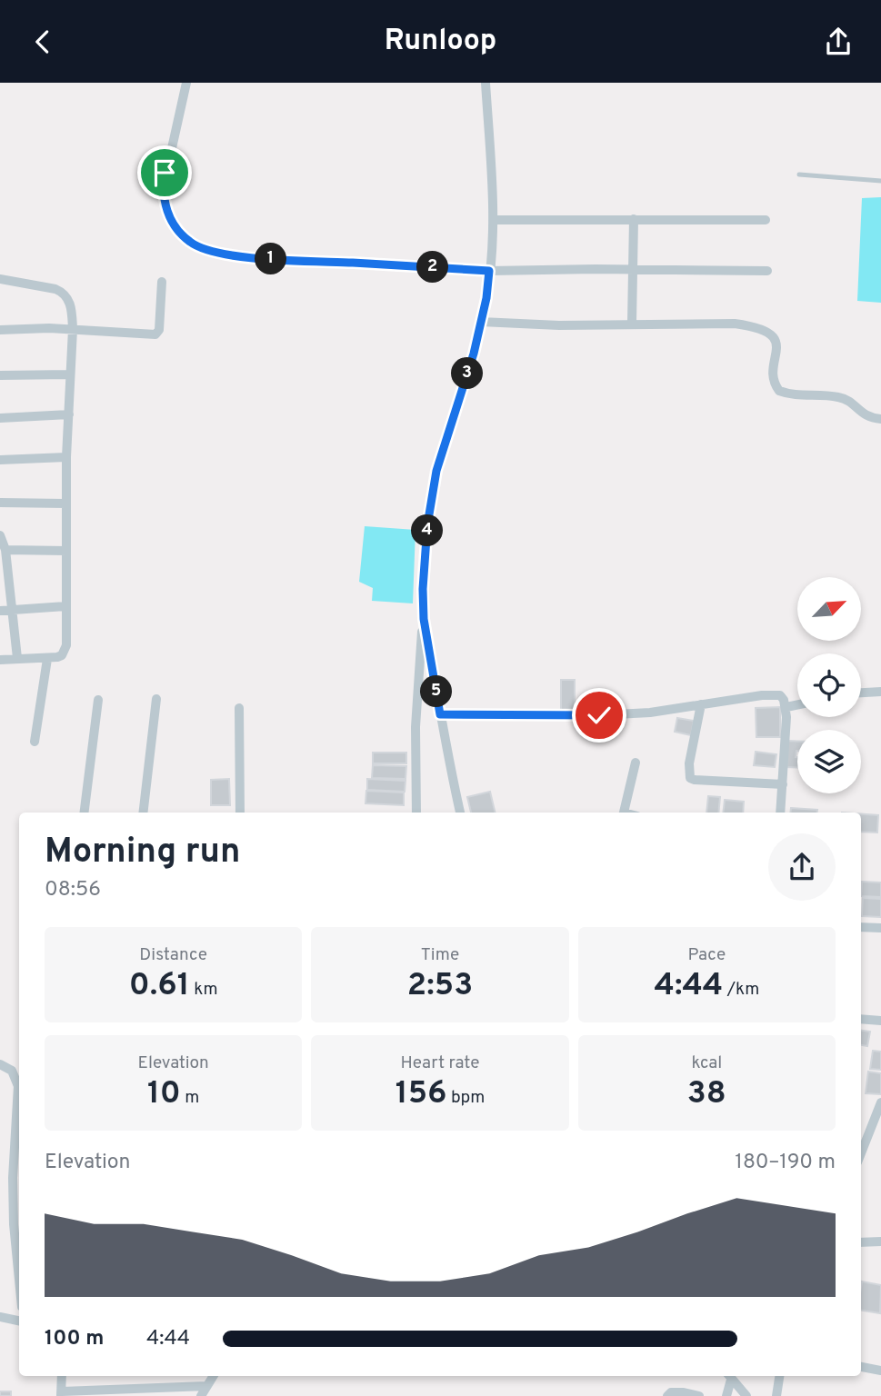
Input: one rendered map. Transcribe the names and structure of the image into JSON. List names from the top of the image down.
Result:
{
  "north": "top right",
  "page": {
    "header": "Runloop",
    "pins": [
      "1",
      "2",
      "3",
      "4",
      "5"
    ],
    "heading": ["Morning run", "08:56"],
    "stats": [
      ["Distance", "0.61 km"],
      ["Time", "2:53"],
      ["Pace", "4:44 /km"],
      ["Elevation", "10 m"],
      ["Heart rate", "156 bpm"],
      ["kcal", "38"]
    ],
    "chart": ["Elevation", "180–190 m"],
    "list": [
      {
        "name": "100 m",
        "note": "4:44"
      }
    ]
  }
}
